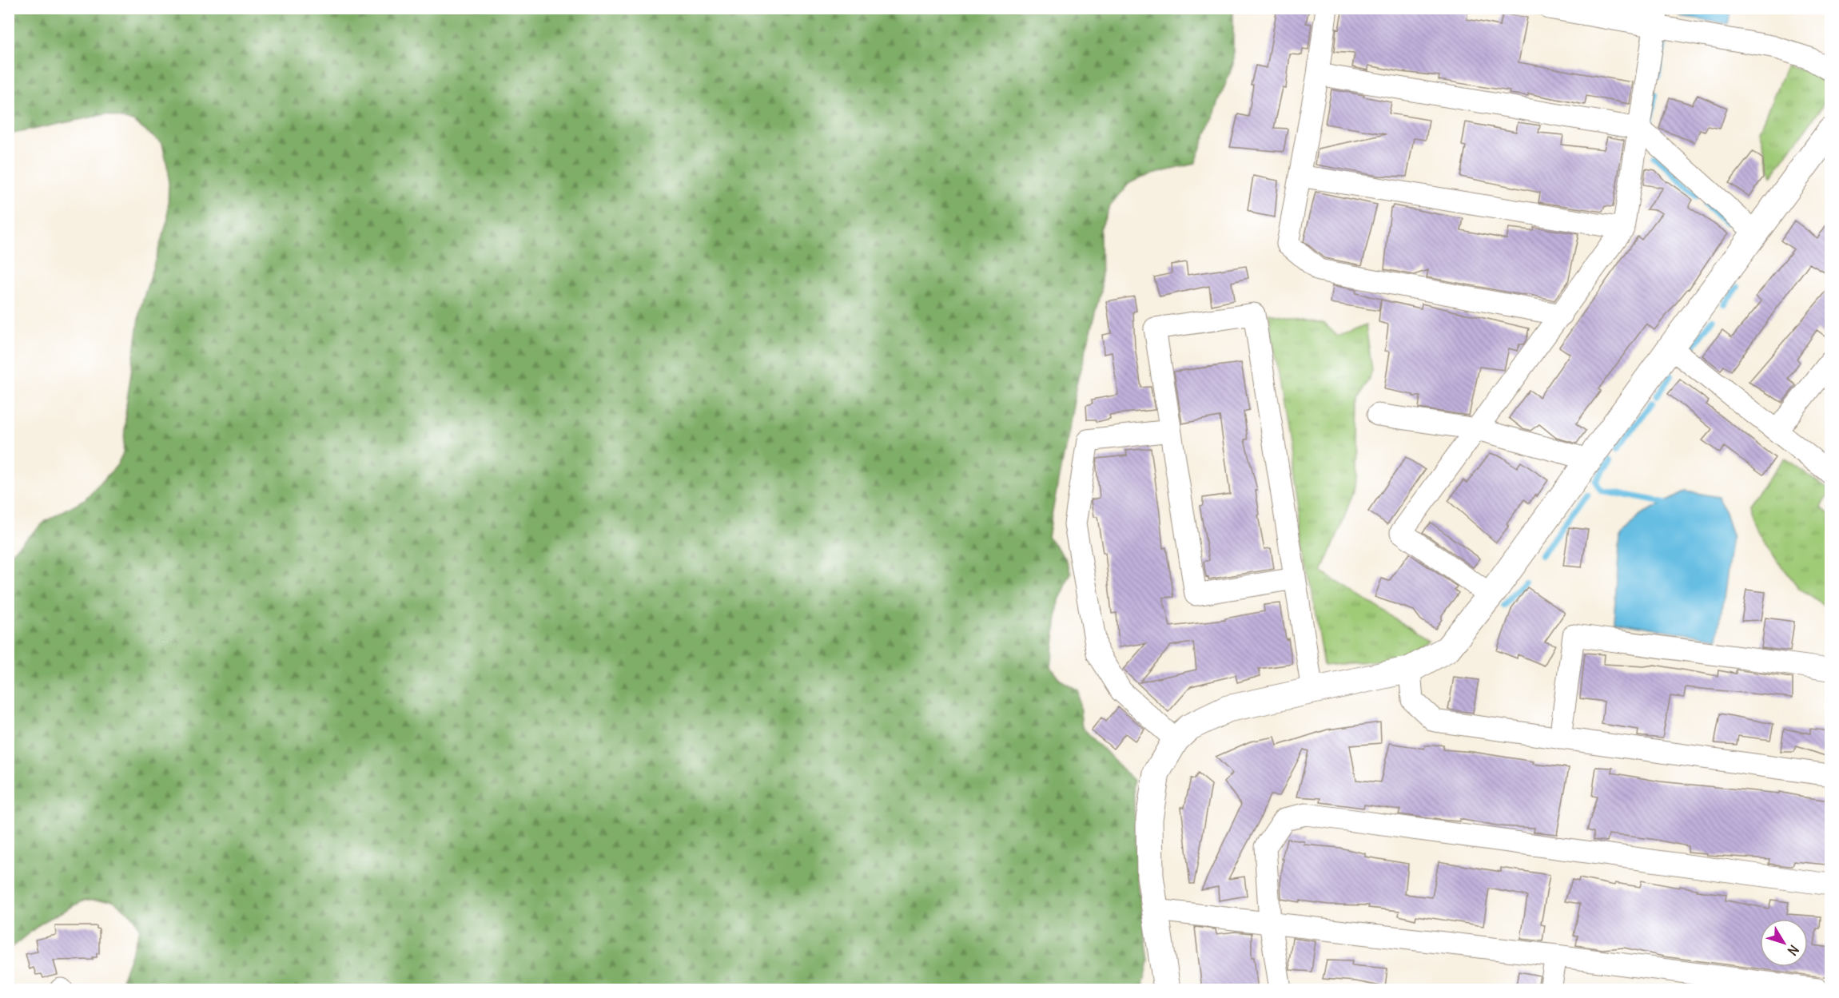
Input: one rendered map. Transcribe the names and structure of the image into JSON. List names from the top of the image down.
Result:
{
  "north": "bottom right"
}
